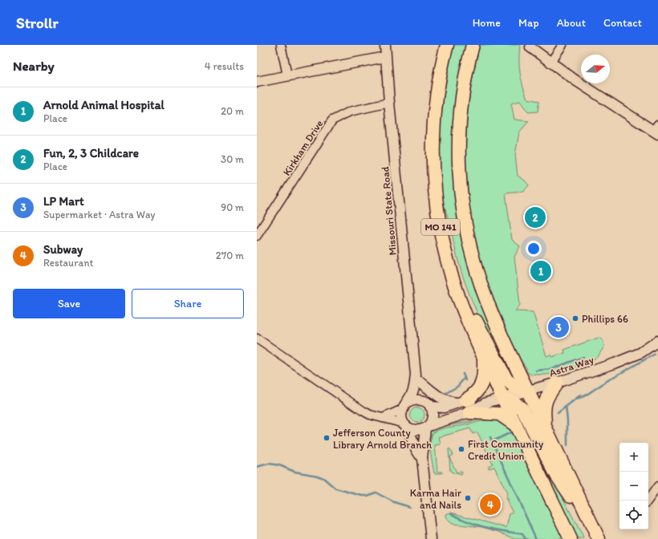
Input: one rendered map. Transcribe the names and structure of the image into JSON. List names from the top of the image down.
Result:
{
  "streets": {
    "highway": ["MO 141"],
    "street": ["Kirkham Drive", "Missouri State Road", "Astra Way"]
  },
  "crossings": [
    ["Kirkham Drive", "Missouri State Road"],
    ["Missouri State Road", "Astra Way"],
    ["MO 141", "Astra Way"]
  ],
  "places": [
    "Phillips 66",
    "Jefferson County Library Arnold Branch",
    "First Community Credit Union",
    "Karma Hair and Nails"
  ],
  "north": "right",
  "page": {
    "header": "Strollr",
    "nav": [
      "Home",
      "Map",
      "About",
      "Contact"
    ],
    "heading": ["Nearby", "4 results"],
    "list": [
      {
        "mark": "1",
        "name": "Arnold Animal Hospital",
        "note": "Place",
        "value": "20 m"
      },
      {
        "mark": "2",
        "name": "Fun, 2, 3 Childcare",
        "note": "Place",
        "value": "30 m"
      },
      {
        "mark": "3",
        "name": "LP Mart",
        "note": "Supermarket · Astra Way",
        "value": "90 m"
      },
      {
        "mark": "4",
        "name": "Subway",
        "note": "Restaurant",
        "value": "270 m"
      }
    ],
    "pins": [
      "2",
      "1",
      "3",
      "4"
    ],
    "buttons": ["Save", "Share"],
    "map_buttons": ["+", "−"]
  }
}
